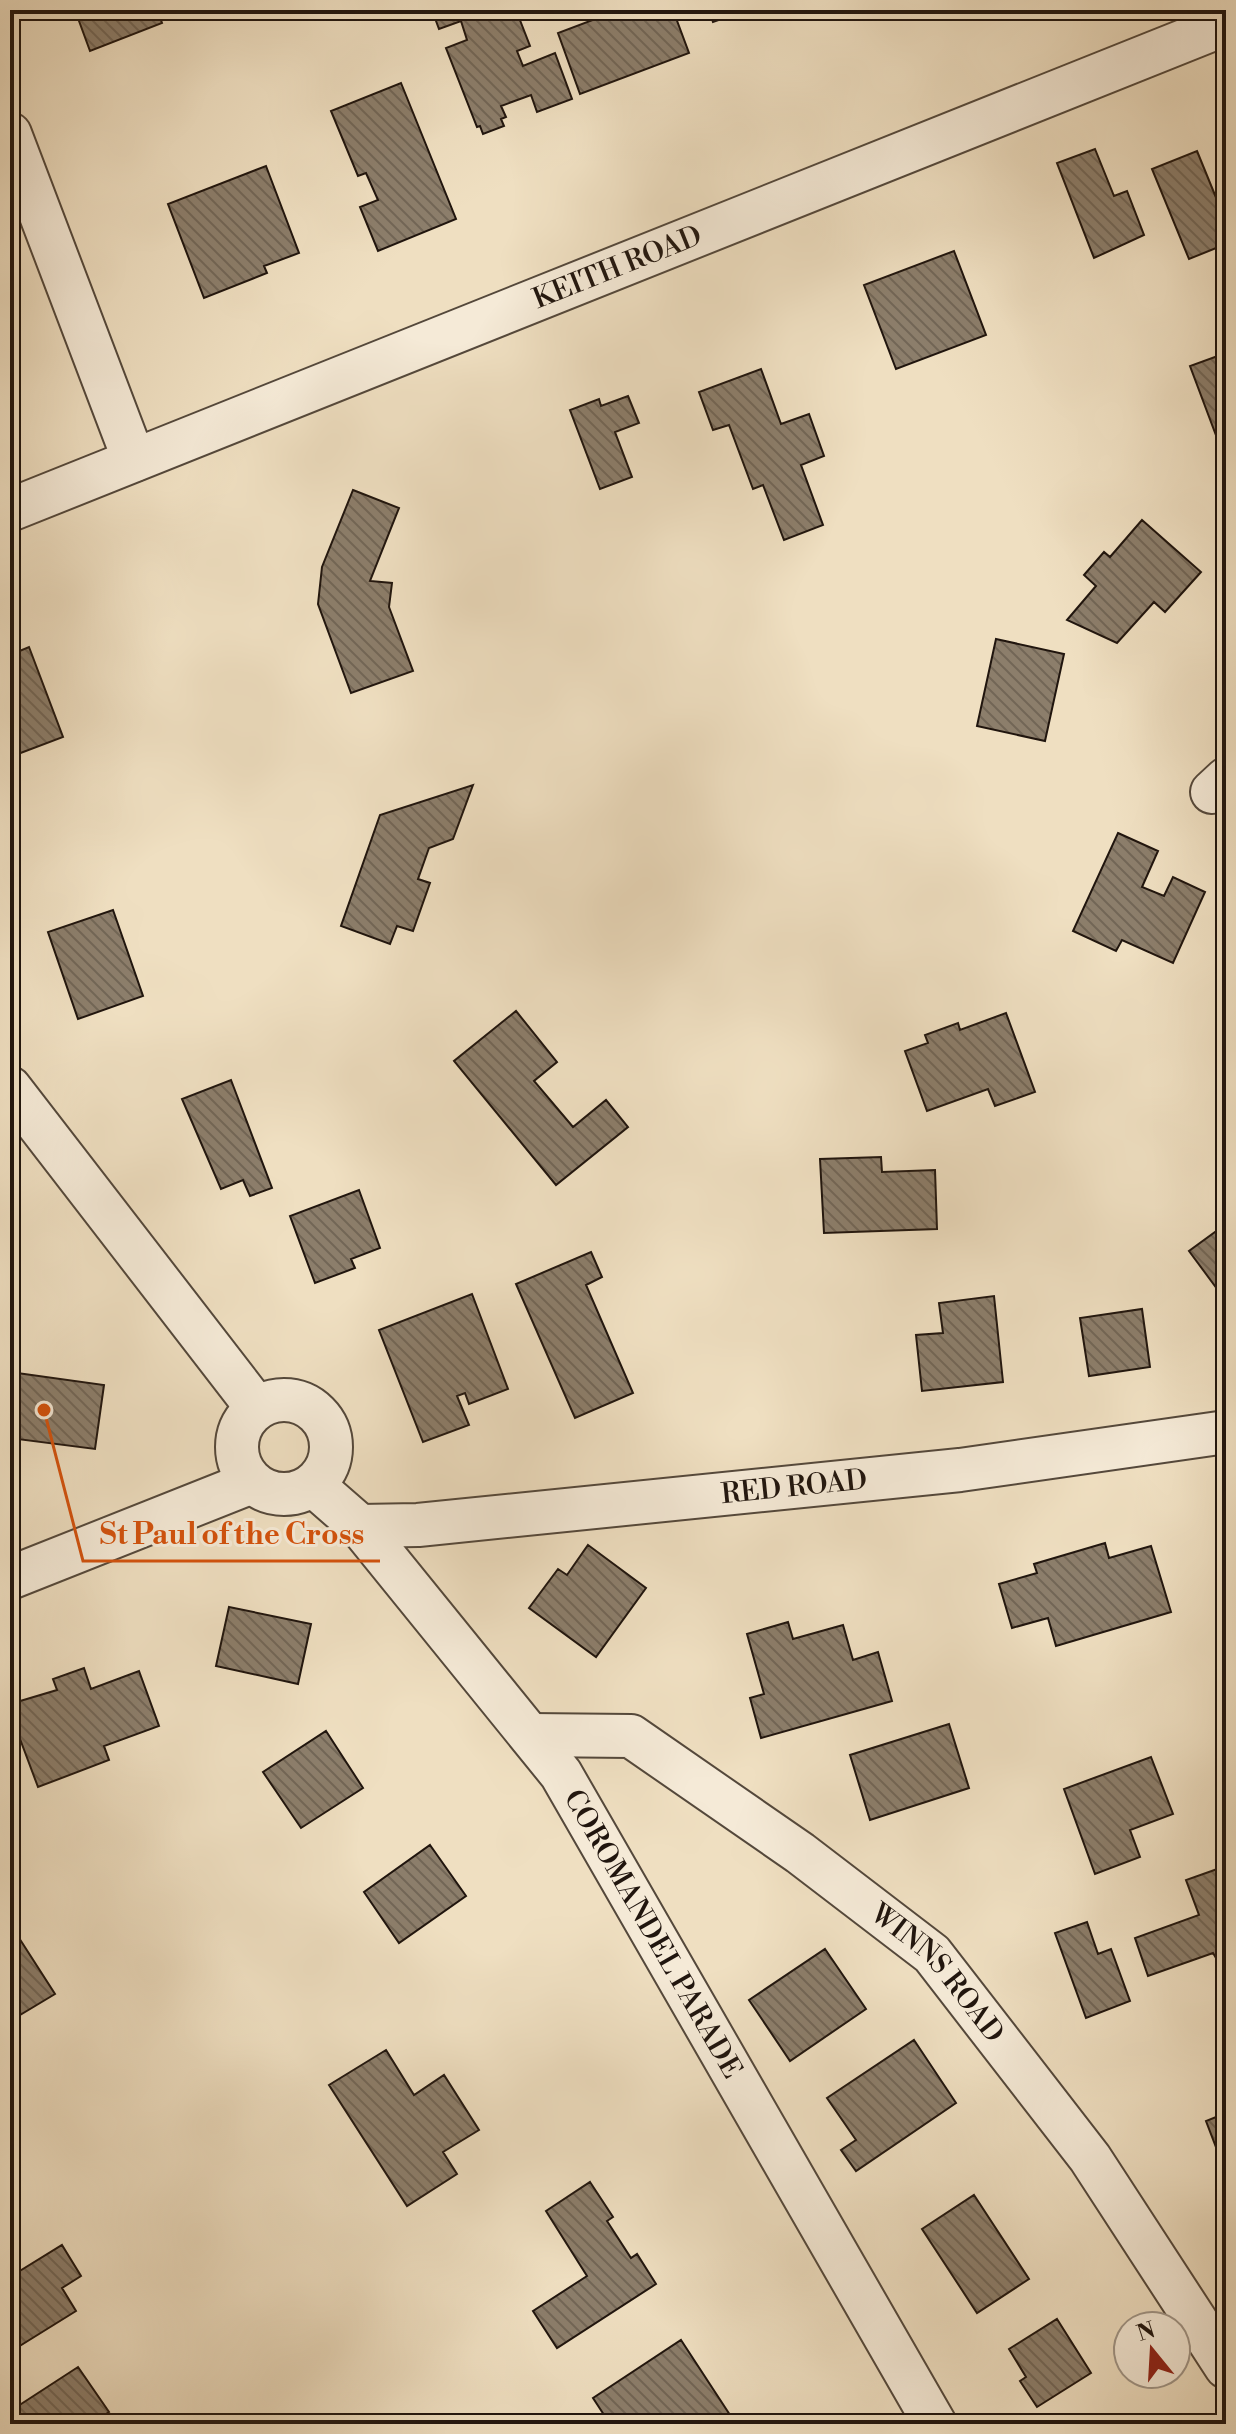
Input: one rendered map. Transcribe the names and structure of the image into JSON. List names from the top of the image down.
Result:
{
  "streets": {
    "street": [
      "KEITH ROAD",
      "RED ROAD",
      "COROMANDEL PARADE",
      "WINNS ROAD"
    ]
  },
  "crossings": [
    ["RED ROAD", "COROMANDEL PARADE"],
    ["COROMANDEL PARADE", "WINNS ROAD"]
  ],
  "places": ["St Paul of the Cross"],
  "north": "top"
}
